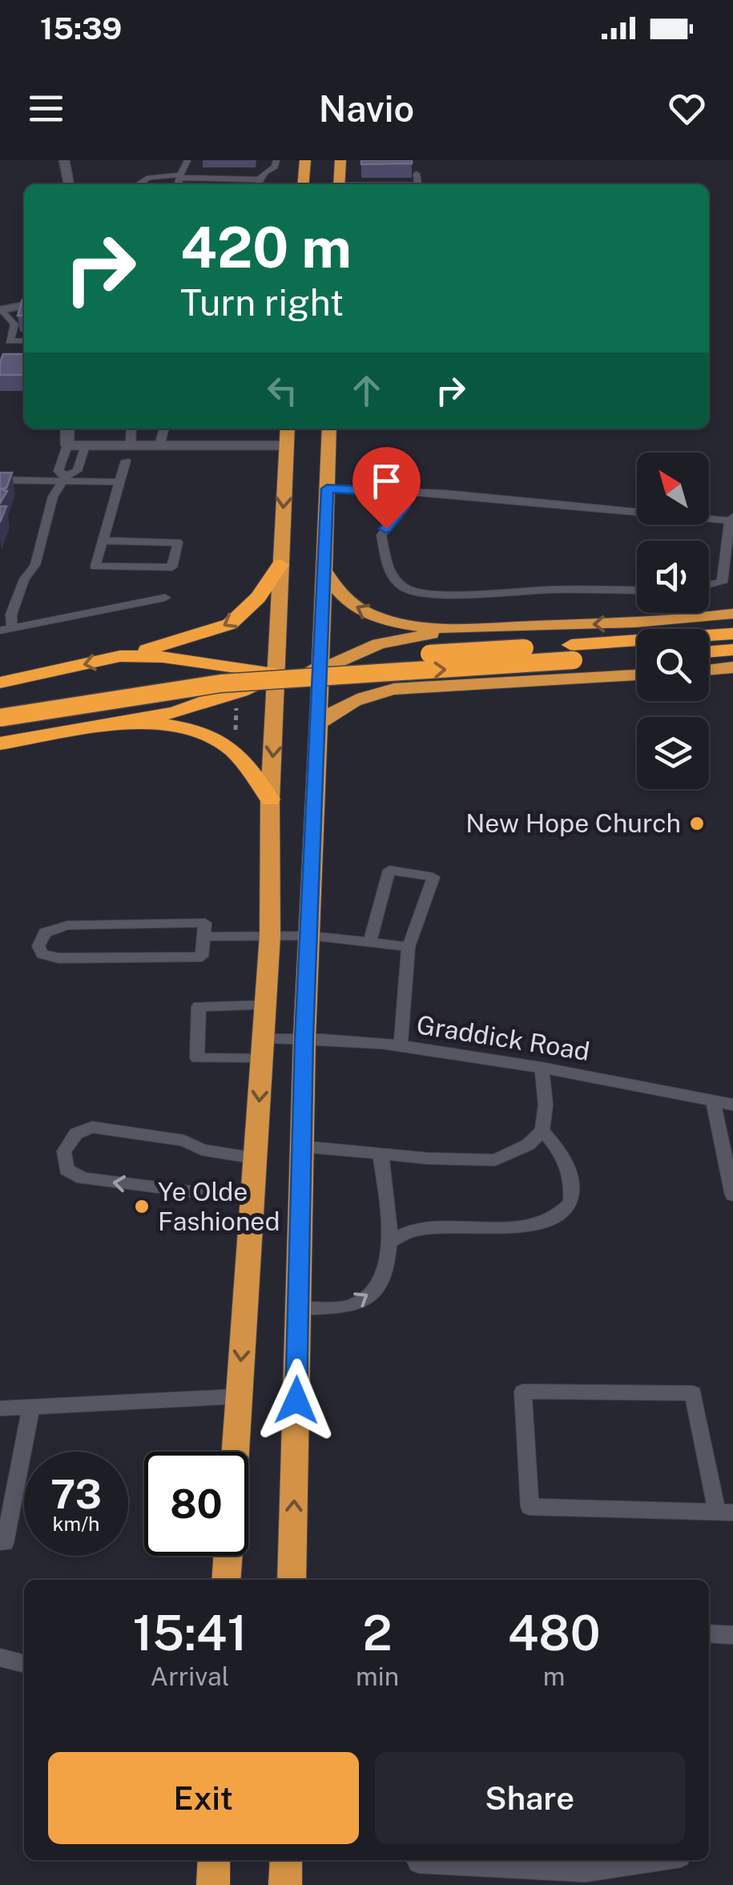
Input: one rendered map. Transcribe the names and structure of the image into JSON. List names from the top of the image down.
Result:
{
  "streets": {
    "lane": ["Graddick Road"]
  },
  "places": ["New Hope Church", "Ye Olde Fashioned"],
  "north": "top left",
  "page": {
    "status": "15:39",
    "header": "Navio",
    "turn": ["420 m", "Turn right"],
    "speed": "73 km/h",
    "limit": "80",
    "eta": [
      "15:41",
      "Arrival",
      "2",
      "min",
      "480",
      "m"
    ],
    "buttons": ["Exit", "Share"]
  }
}
